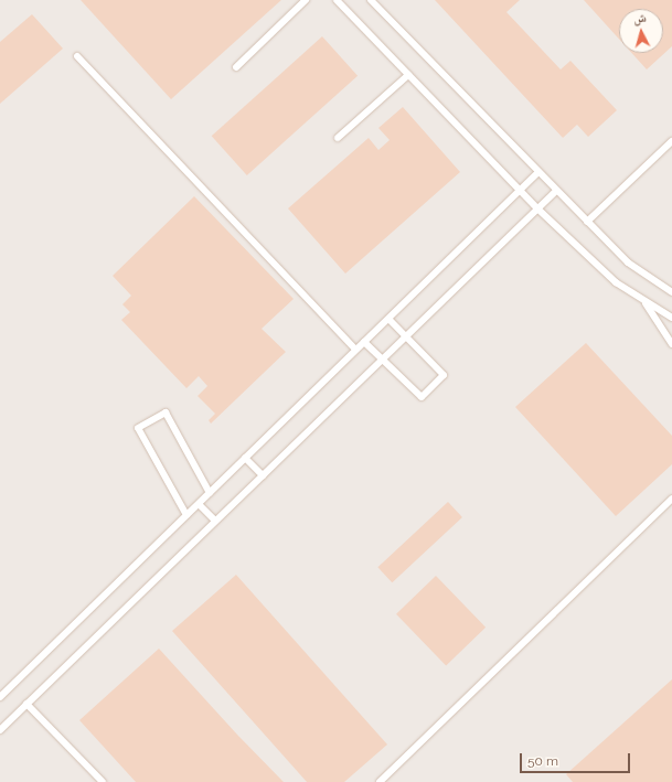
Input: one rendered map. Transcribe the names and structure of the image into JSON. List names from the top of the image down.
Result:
{
  "scale_bar": "50 m",
  "north": "top"
}
